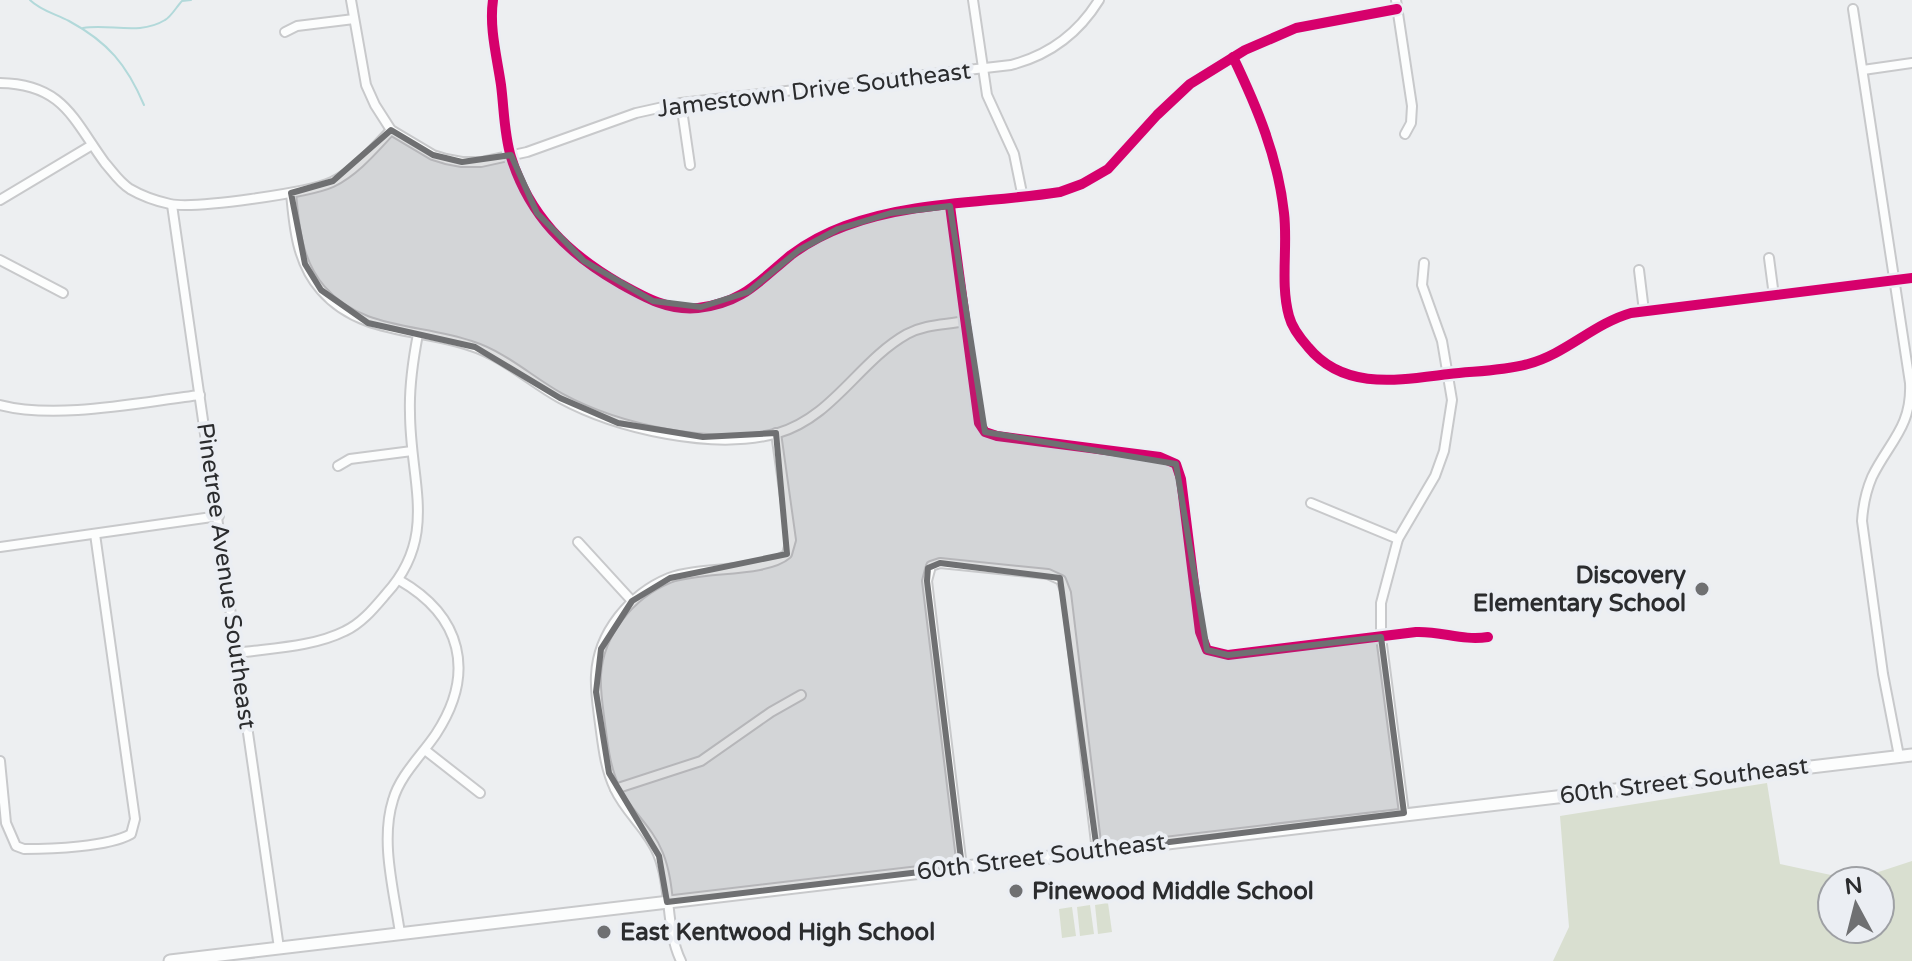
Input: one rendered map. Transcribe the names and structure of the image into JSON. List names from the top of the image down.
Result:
{
  "streets": {
    "main road": ["60th Street Southeast"],
    "street": ["Jamestown Drive Southeast", "Pinetree Avenue Southeast"]
  },
  "crossings": [
    ["Pinetree Avenue Southeast", "60th Street Southeast"]
  ],
  "places": ["Discovery Elementary School", "Pinewood Middle School", "East Kentwood High School"],
  "north": "top"
}
